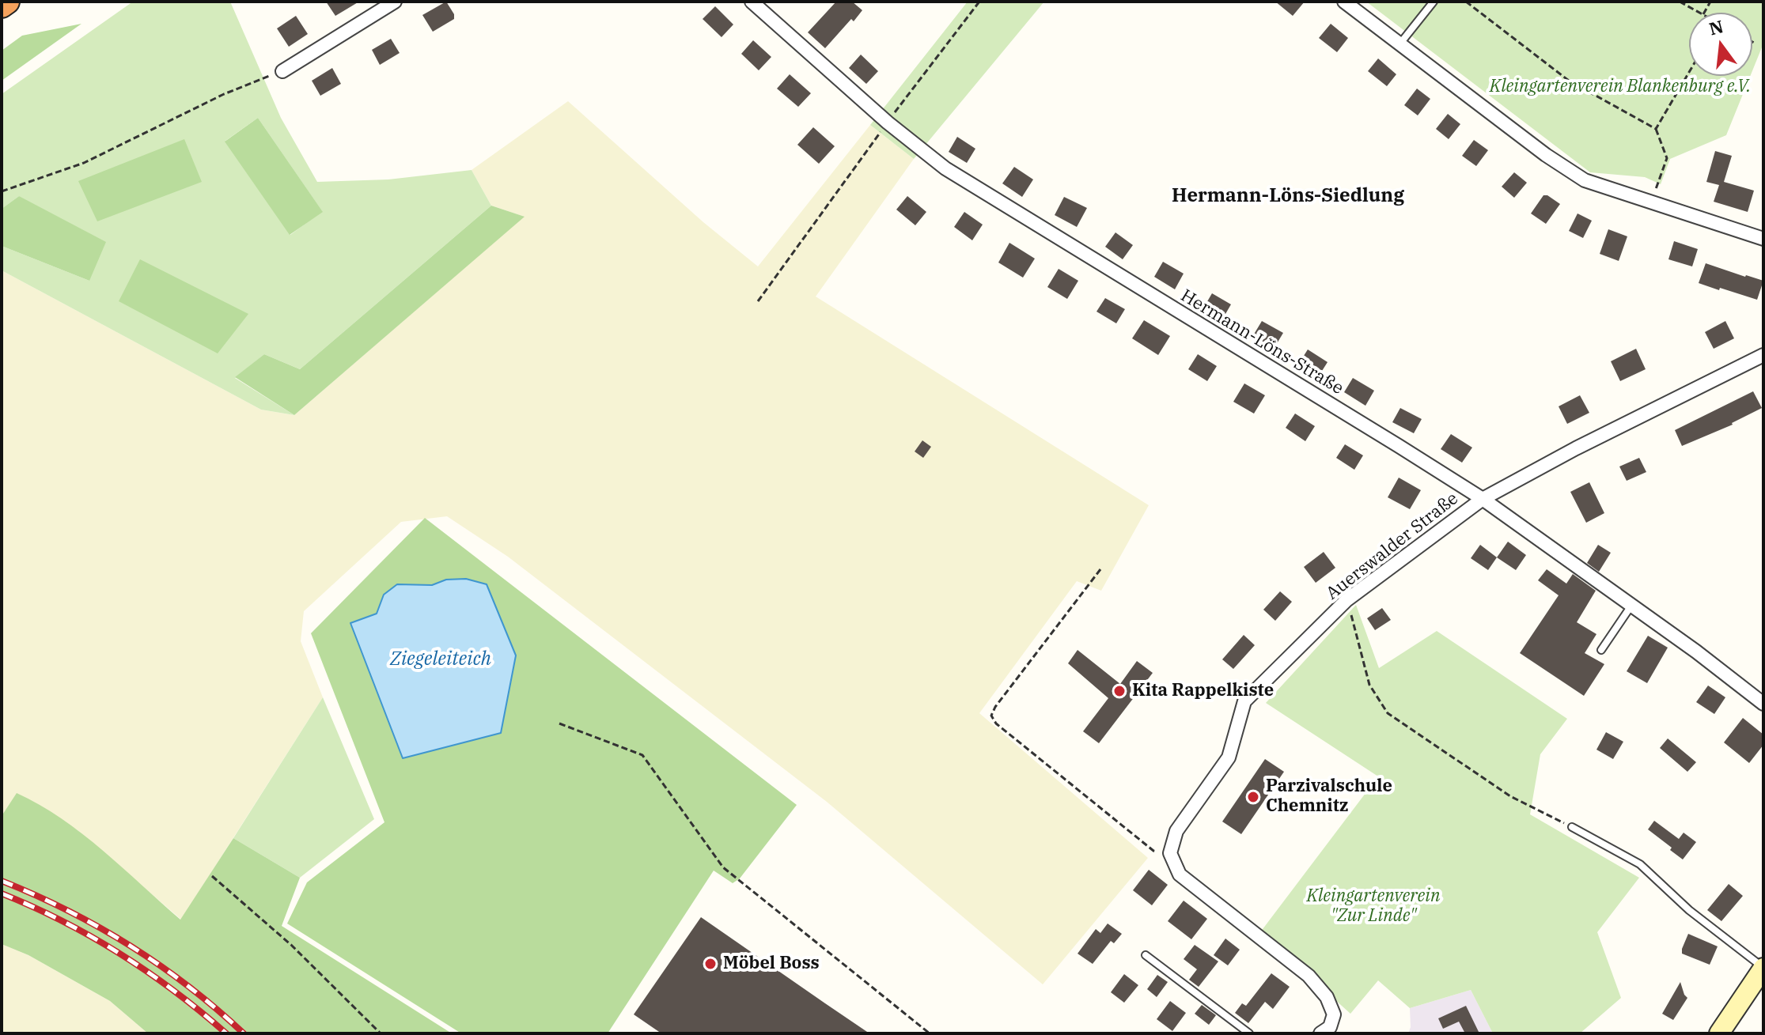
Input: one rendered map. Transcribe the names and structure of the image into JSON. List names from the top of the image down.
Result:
{
  "streets": {
    "street": ["Hermann-Löns-Straße", "Auerswalder Straße"]
  },
  "crossings": [
    ["Hermann-Löns-Straße", "Auerswalder Straße"]
  ],
  "districts": ["Hermann-Löns-Siedlung"],
  "water": ["Ziegeleiteich"],
  "parks": ["Kleingartenverein Blankenburg e.V.", "Kleingartenverein \"Zur Linde\""],
  "places": ["Kita Rappelkiste", "Parzivalschule Chemnitz", "Möbel Boss"],
  "north": "top"
}
